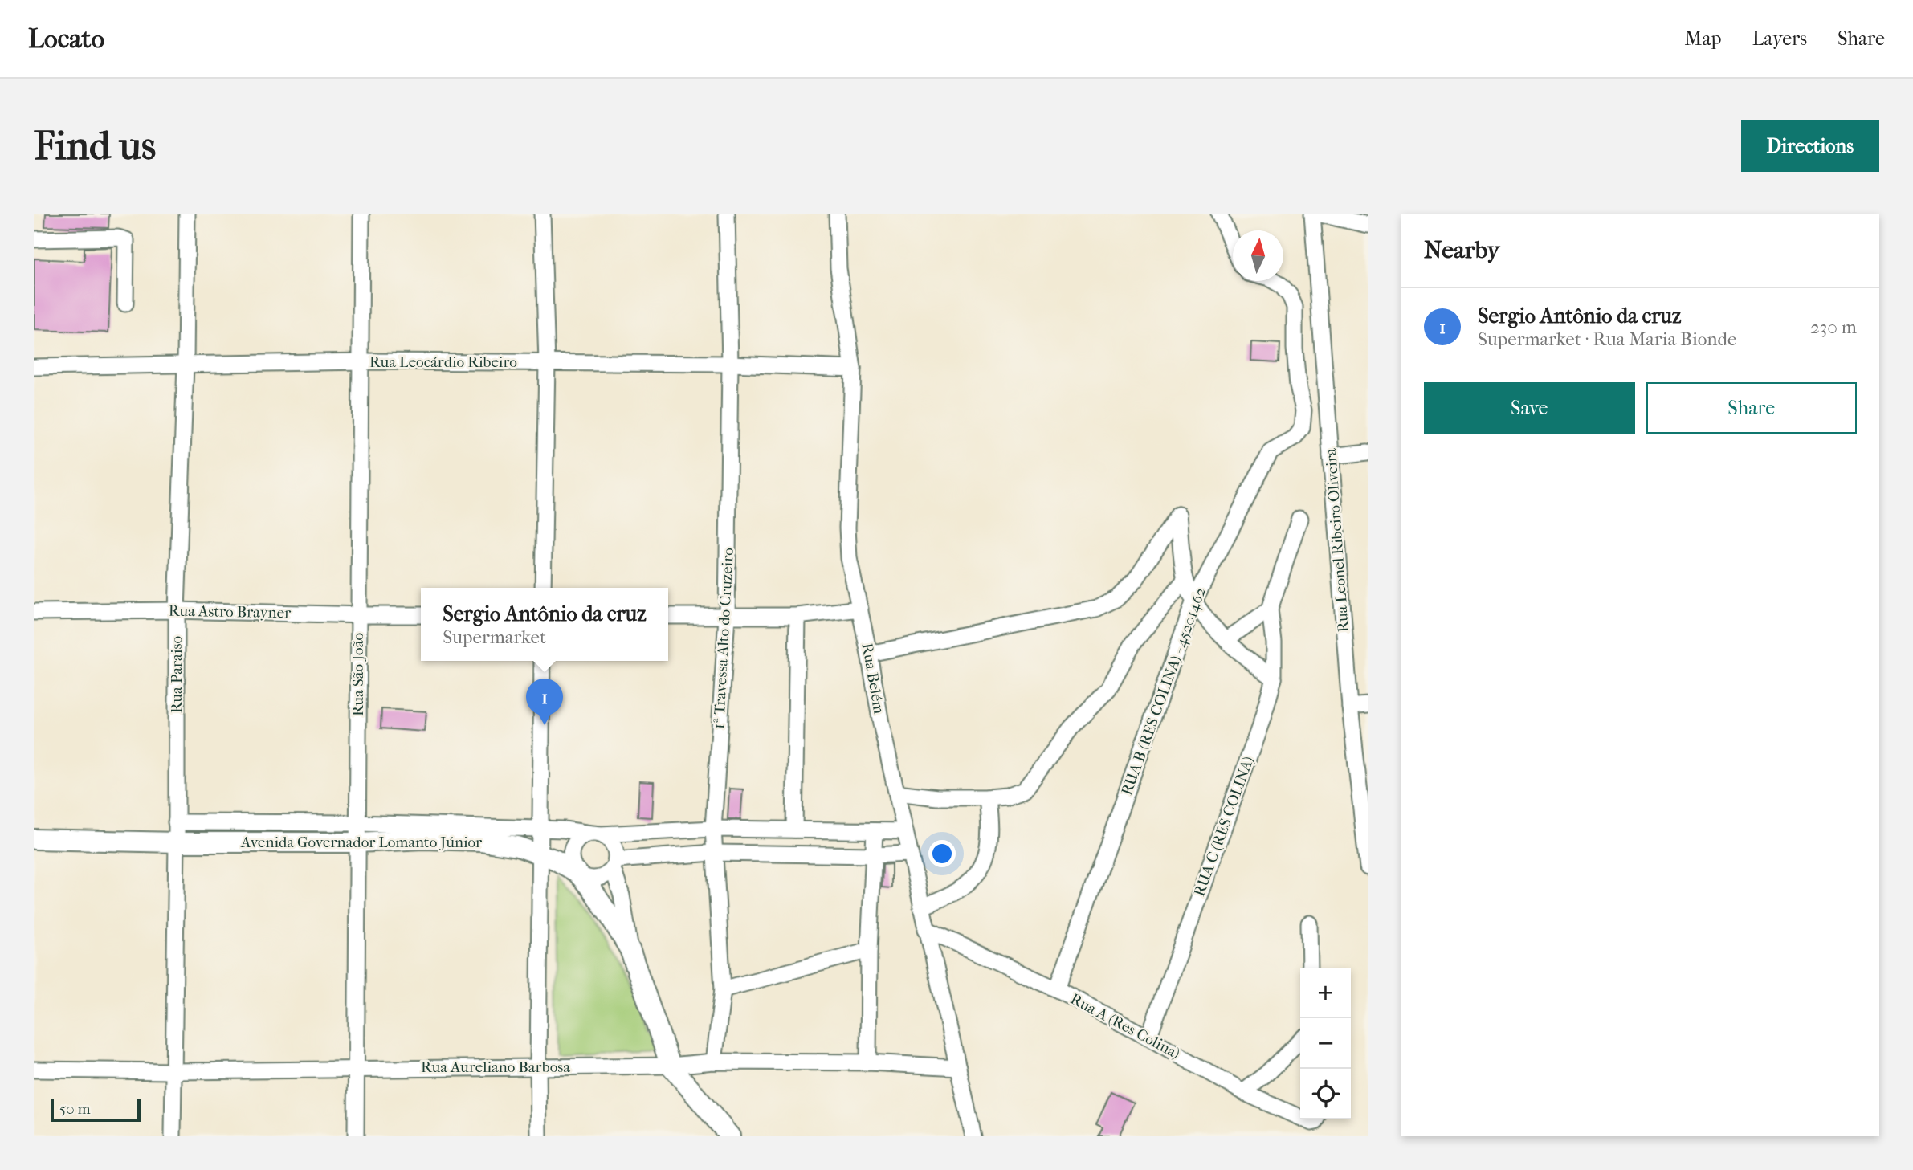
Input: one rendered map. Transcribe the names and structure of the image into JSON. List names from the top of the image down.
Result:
{
  "streets": {
    "main road": ["Avenida Governador Lomanto Júnior"],
    "street": [
      "Rua Leocárdio Ribeiro",
      "Rua Leonel Ribeiro Oliveira",
      "Rua Astro Brayner",
      "1ª Travessa Alto do Cruzeiro",
      "Rua Paraiso",
      "Rua São João",
      "Rua Belém",
      "RUA B (RES COLINA) - 45201462",
      "RUA C (RES COLINA)",
      "Rua A (Res Colina)",
      "Rua Aureliano Barbosa"
    ]
  },
  "crossings": [
    ["Rua Leocárdio Ribeiro", "1ª Travessa Alto do Cruzeiro"],
    ["Rua Leocárdio Ribeiro", "Rua Paraiso"],
    ["Rua Leocárdio Ribeiro", "Rua São João"],
    ["Rua Leocárdio Ribeiro", "Rua Belém"],
    ["Rua Astro Brayner", "Rua Paraiso"],
    ["Rua Astro Brayner", "Rua São João"],
    ["1ª Travessa Alto do Cruzeiro", "Rua Aureliano Barbosa"],
    ["Rua Paraiso", "Avenida Governador Lomanto Júnior"],
    ["Rua Paraiso", "Rua Aureliano Barbosa"],
    ["Rua São João", "Avenida Governador Lomanto Júnior"],
    ["Rua São João", "Rua Aureliano Barbosa"],
    ["Rua Belém", "Rua A (Res Colina)"],
    ["Rua Belém", "Rua Aureliano Barbosa"],
    ["RUA B (RES COLINA) - 45201462", "Rua A (Res Colina)"],
    ["RUA C (RES COLINA)", "Rua A (Res Colina)"],
    ["Avenida Governador Lomanto Júnior", "Rua Aureliano Barbosa"]
  ],
  "scale_bar": "50 m",
  "north": "top",
  "page": {
    "header": "Locato",
    "nav": ["Map", "Layers", "Share"],
    "buttons": [
      "Directions",
      ["Save", "Share"]
    ],
    "title": "Find us",
    "heading": "Nearby",
    "list": [
      {
        "mark": "1",
        "name": "Sergio Antônio da cruz",
        "note": "Supermarket · Rua Maria Bionde",
        "value": "230 m"
      }
    ],
    "popup": ["Sergio Antônio da cruz", "Supermarket"],
    "pins": "1",
    "map_buttons": ["+", "−"],
    "scale": "50 m"
  }
}
